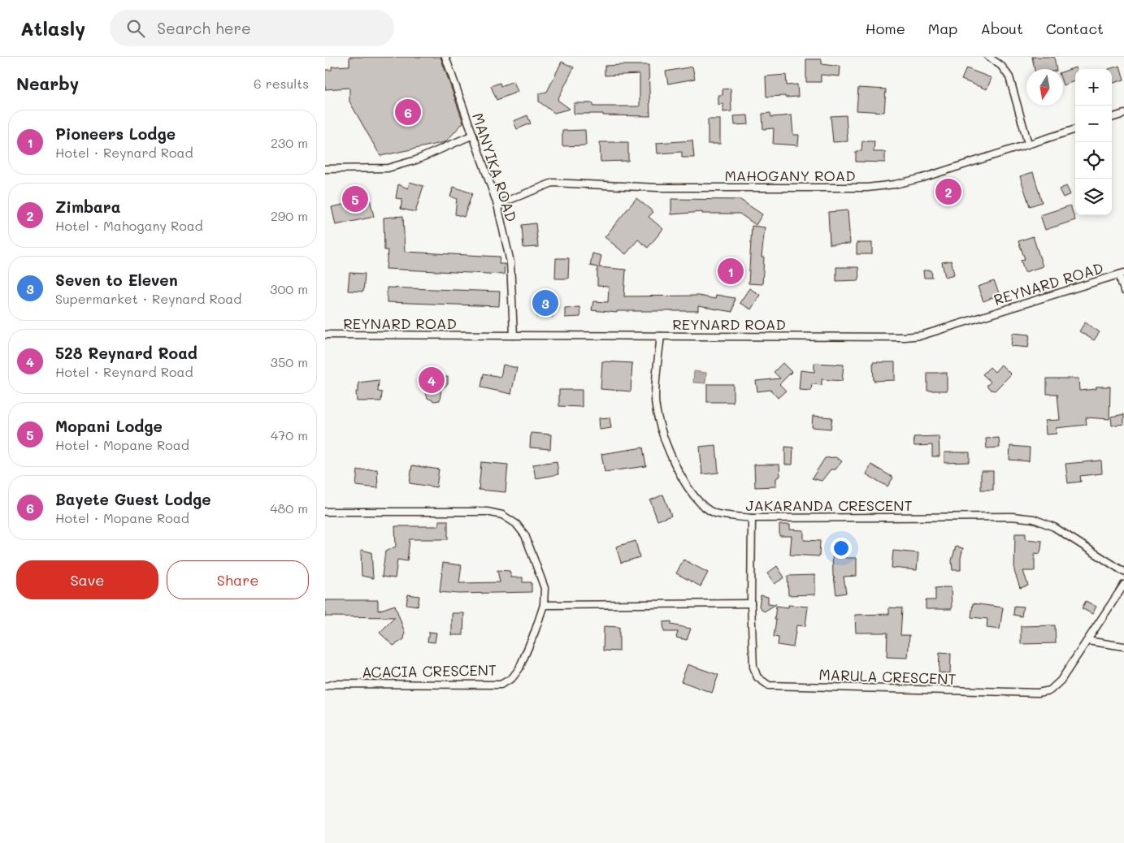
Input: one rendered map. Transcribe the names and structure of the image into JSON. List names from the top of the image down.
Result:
{
  "streets": {
    "street": [
      "MANYIKA ROAD",
      "MAHOGANY ROAD",
      "REYNARD ROAD",
      "JAKARANDA CRESCENT",
      "ACACIA CRESCENT",
      "MARULA CRESCENT"
    ]
  },
  "crossings": [
    ["MANYIKA ROAD", "MAHOGANY ROAD"],
    ["MANYIKA ROAD", "REYNARD ROAD"],
    ["REYNARD ROAD", "JAKARANDA CRESCENT"],
    ["JAKARANDA CRESCENT", "MARULA CRESCENT"]
  ],
  "north": "bottom",
  "page": {
    "header": "Atlasly",
    "search": "Search here",
    "nav": [
      "Home",
      "Map",
      "About",
      "Contact"
    ],
    "heading": ["Nearby", "6 results"],
    "map_buttons": ["+", "−"],
    "pins": [
      "6",
      "2",
      "5",
      "1",
      "3",
      "4"
    ],
    "list": [
      {
        "mark": "1",
        "name": "Pioneers Lodge",
        "note": "Hotel · Reynard Road",
        "value": "230 m"
      },
      {
        "mark": "2",
        "name": "Zimbara",
        "note": "Hotel · Mahogany Road",
        "value": "290 m"
      },
      {
        "mark": "3",
        "name": "Seven to Eleven",
        "note": "Supermarket · Reynard Road",
        "value": "300 m"
      },
      {
        "mark": "4",
        "name": "528 Reynard Road",
        "note": "Hotel · Reynard Road",
        "value": "350 m"
      },
      {
        "mark": "5",
        "name": "Mopani Lodge",
        "note": "Hotel · Mopane Road",
        "value": "470 m"
      },
      {
        "mark": "6",
        "name": "Bayete Guest Lodge",
        "note": "Hotel · Mopane Road",
        "value": "480 m"
      }
    ],
    "buttons": ["Save", "Share"]
  }
}
